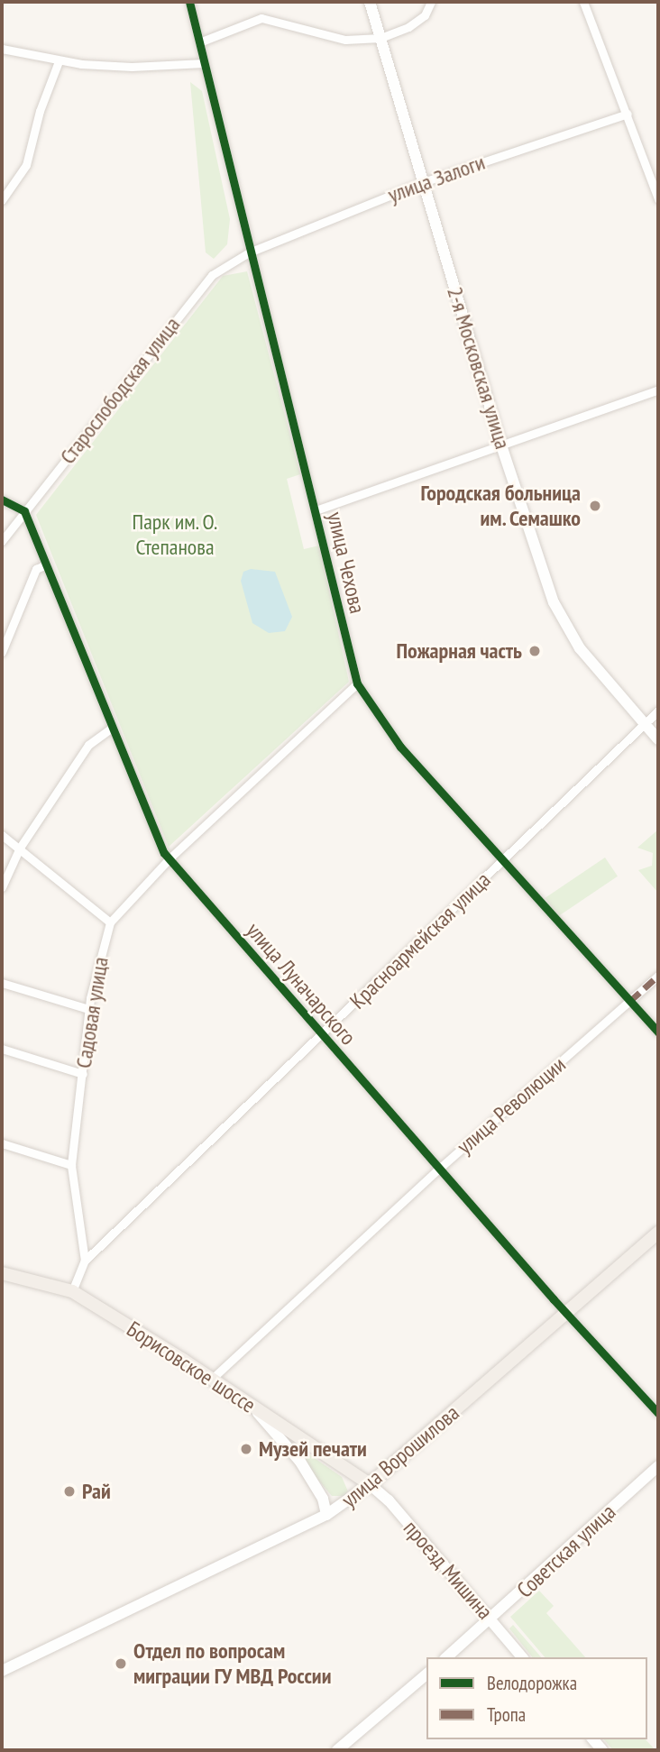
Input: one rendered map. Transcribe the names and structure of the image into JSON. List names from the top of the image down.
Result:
{
  "streets": {
    "main road": ["Борисовское шоссе", "улица Ворошилова"],
    "street": [
      "улица Залоги",
      "2-я Московская улица",
      "Старослободская улица",
      "улица Чехова",
      "Красноармейская улица",
      "улица Луначарского",
      "Садовая улица",
      "улица Революции",
      "Советская улица",
      "проезд Мишина"
    ]
  },
  "crossings": [
    ["улица Залоги", "2-я Московская улица"],
    ["улица Залоги", "Старослободская улица"],
    ["улица Залоги", "улица Чехова"],
    ["2-я Московская улица", "Красноармейская улица"],
    ["Старослободская улица", "улица Чехова"],
    ["Старослободская улица", "улица Луначарского"],
    ["улица Чехова", "Красноармейская улица"],
    ["улица Чехова", "Садовая улица"],
    ["улица Чехова", "улица Революции"],
    ["Красноармейская улица", "улица Луначарского"],
    ["Красноармейская улица", "Садовая улица"],
    ["улица Луначарского", "Садовая улица"],
    ["улица Луначарского", "улица Революции"],
    ["улица Луначарского", "улица Ворошилова"],
    ["улица Революции", "Борисовское шоссе"],
    ["Борисовское шоссе", "улица Ворошилова"],
    ["Борисовское шоссе", "проезд Мишина"],
    ["улица Ворошилова", "проезд Мишина"],
    ["Советская улица", "проезд Мишина"]
  ],
  "parks": ["Парк им. О. Степанова"],
  "places": [
    "Городская больница им. Семашко",
    "Пожарная часть",
    "Музей печати",
    "Рай",
    "Отдел по вопросам миграции ГУ МВД России"
  ],
  "legend": ["Велодорожка", "Тропа"]
}
